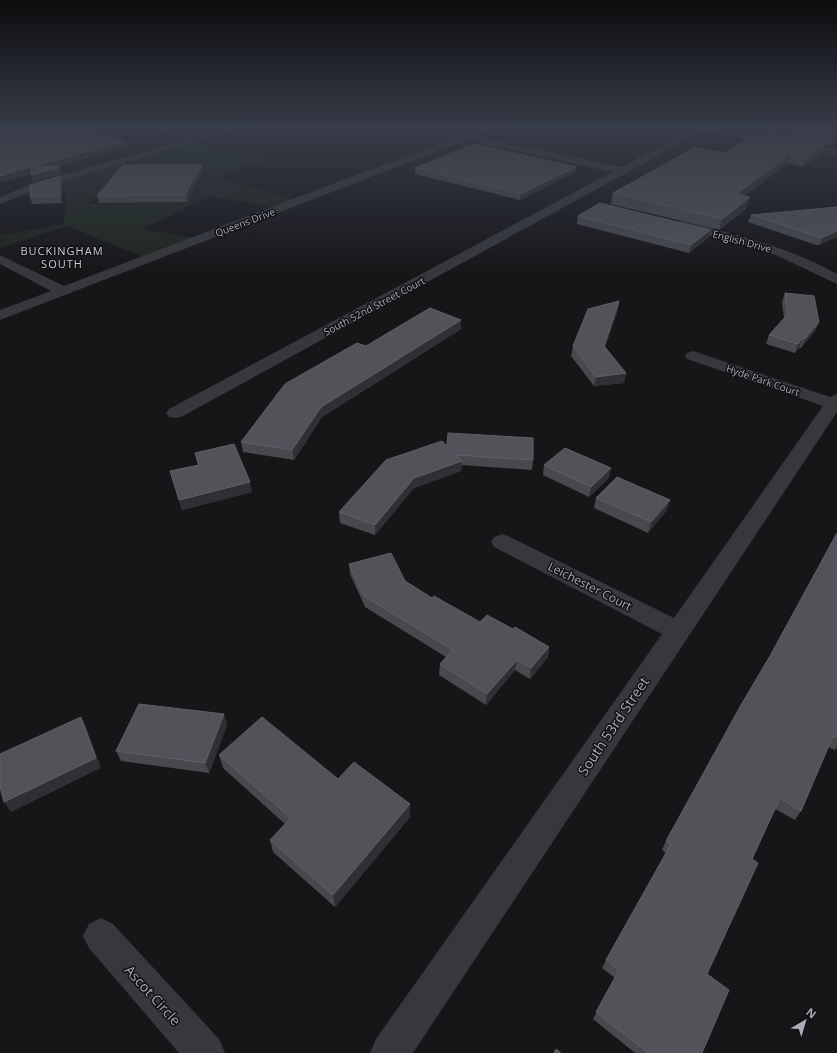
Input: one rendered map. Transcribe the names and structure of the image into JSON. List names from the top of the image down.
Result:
{
  "streets": {
    "street": [
      "Queens Drive",
      "English Drive",
      "South 52nd Street Court",
      "Hyde Park Court",
      "Leichester Court",
      "South 53rd Street",
      "Ascot Circle"
    ]
  },
  "crossings": [
    ["Hyde Park Court", "South 53rd Street"],
    ["Leichester Court", "South 53rd Street"]
  ],
  "districts": ["BUCKINGHAM SOUTH"],
  "north": "top right"
}
